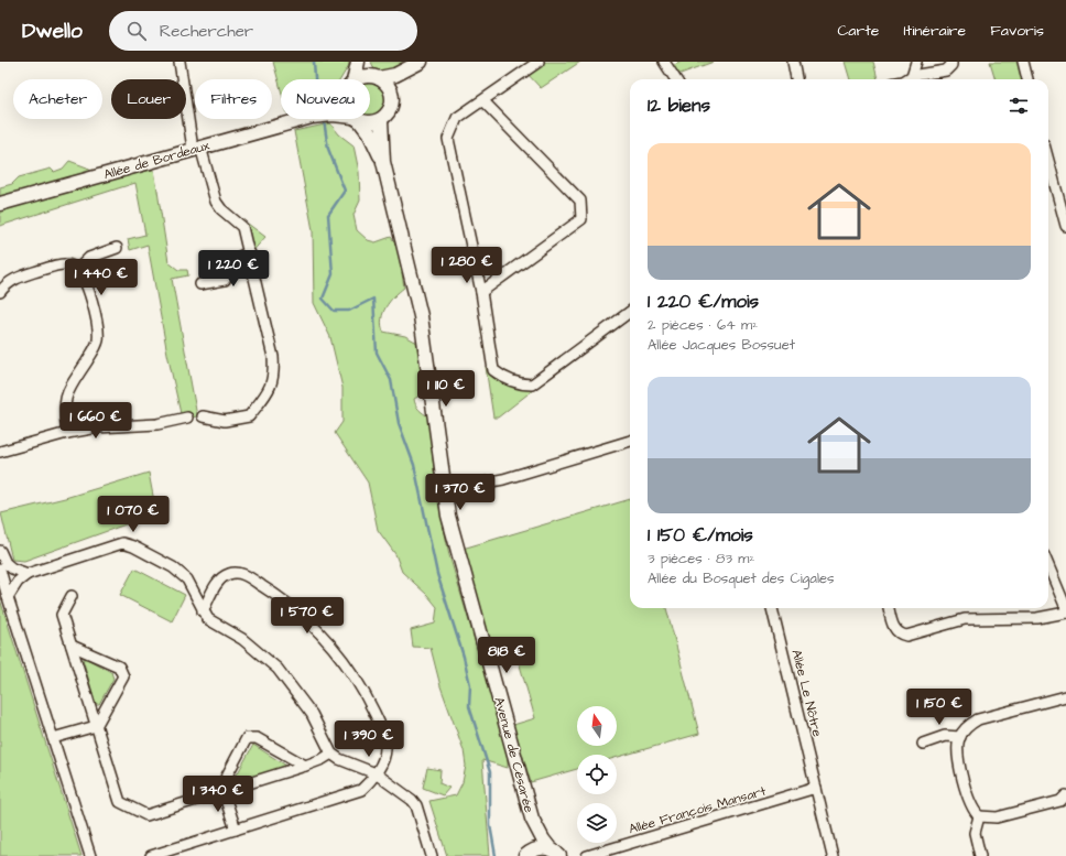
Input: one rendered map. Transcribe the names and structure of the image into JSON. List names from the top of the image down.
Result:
{
  "streets": {
    "street": [
      "Allée de Bordeaux",
      "Allée Le Nôtre",
      "Avenue de Césarée",
      "Allée François Mansart"
    ]
  },
  "crossings": [
    ["Allée Le Nôtre", "Allée François Mansart"]
  ],
  "north": "top",
  "page": {
    "header": "Dwello",
    "search": "Rechercher",
    "nav": ["Carte", "Itinéraire", "Favoris"],
    "chip": [
      "Acheter",
      "Louer",
      "Filtres",
      "Nouveau"
    ],
    "heading": "12 biens",
    "list": [
      {
        "name": "1 220 €/mois",
        "note": "2 pièces · 64 m² · Allée Jacques Bossuet"
      },
      {
        "name": "1 150 €/mois",
        "note": "3 pièces · 83 m² · Allée du Bosquet des Cigales"
      }
    ],
    "price": [
      "1 280 €",
      "1 220 €",
      "1 440 €",
      "1 110 €",
      "1 660 €",
      "1 370 €",
      "1 070 €",
      "1 570 €",
      "818 €",
      "1 150 €",
      "1 390 €",
      "1 340 €"
    ]
  }
}
